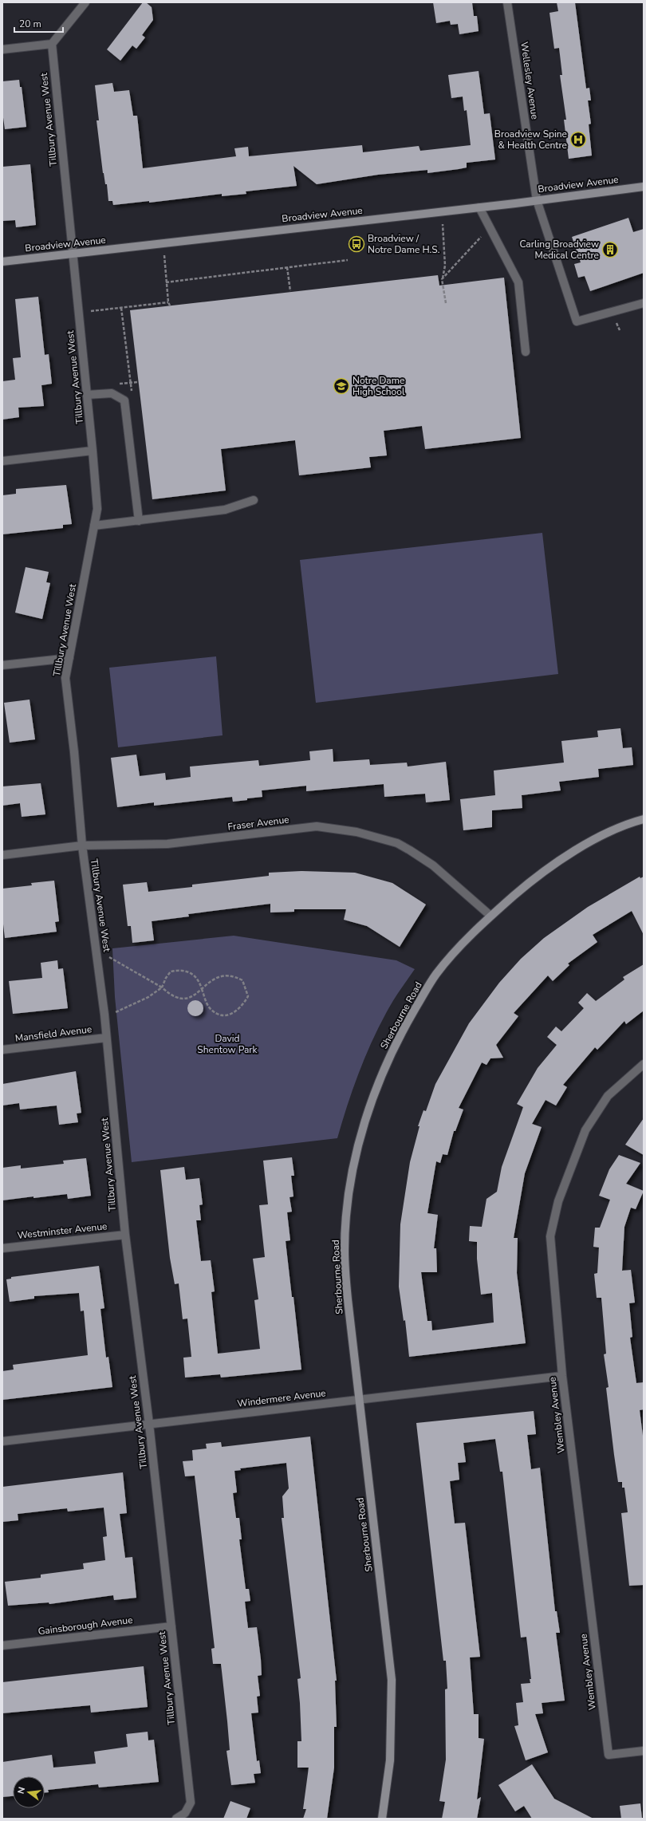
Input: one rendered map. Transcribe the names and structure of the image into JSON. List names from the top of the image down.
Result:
{
  "streets": {
    "street": [
      "Wellesley Avenue",
      "Tillbury Avenue West",
      "Broadview Avenue",
      "Fraser Avenue",
      "Sherbourne Road",
      "Mansfield Avenue",
      "Westminster Avenue",
      "Windermere Avenue",
      "Wembley Avenue",
      "Gainsborough Avenue"
    ]
  },
  "crossings": [
    ["Wellesley Avenue", "Broadview Avenue"],
    ["Tillbury Avenue West", "Broadview Avenue"],
    ["Tillbury Avenue West", "Fraser Avenue"],
    ["Tillbury Avenue West", "Mansfield Avenue"],
    ["Tillbury Avenue West", "Westminster Avenue"],
    ["Tillbury Avenue West", "Windermere Avenue"],
    ["Tillbury Avenue West", "Gainsborough Avenue"],
    ["Fraser Avenue", "Sherbourne Road"],
    ["Sherbourne Road", "Windermere Avenue"],
    ["Windermere Avenue", "Wembley Avenue"]
  ],
  "parks": ["David Shentow Park"],
  "places": {
    "hospital": ["Broadview Spine & Health Centre"],
    "bus stop": ["Broadview / Notre Dame H.S."],
    "building": ["Carling Broadview Medical Centre"],
    "school or university": ["Notre Dame High School"]
  },
  "scale_bar": "20 m",
  "north": "left"
}
